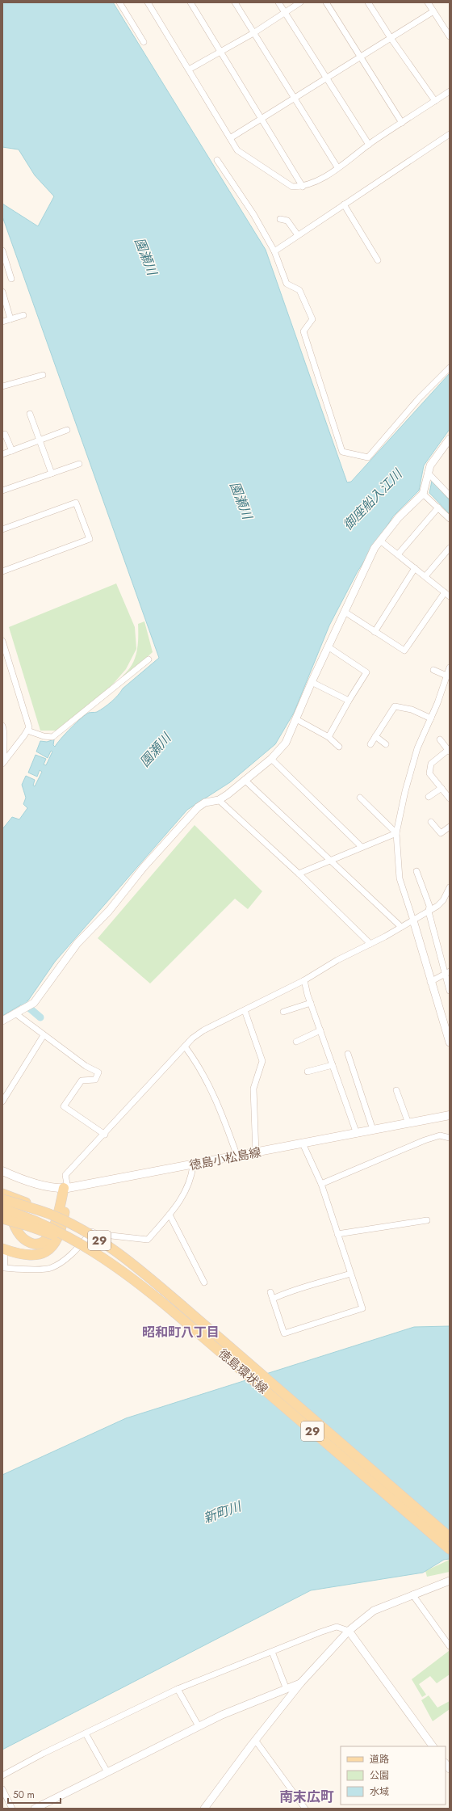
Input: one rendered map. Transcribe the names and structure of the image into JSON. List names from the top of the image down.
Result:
{
  "streets": {
    "main road": ["徳島小松島線", "29", "徳島環状線"]
  },
  "districts": ["昭和町八丁目", "南末広町"],
  "water": ["園瀬川", "御座船入江川", "新町川"],
  "legend": ["道路", "公園", "水域"],
  "scale_bar": "50 m"
}
